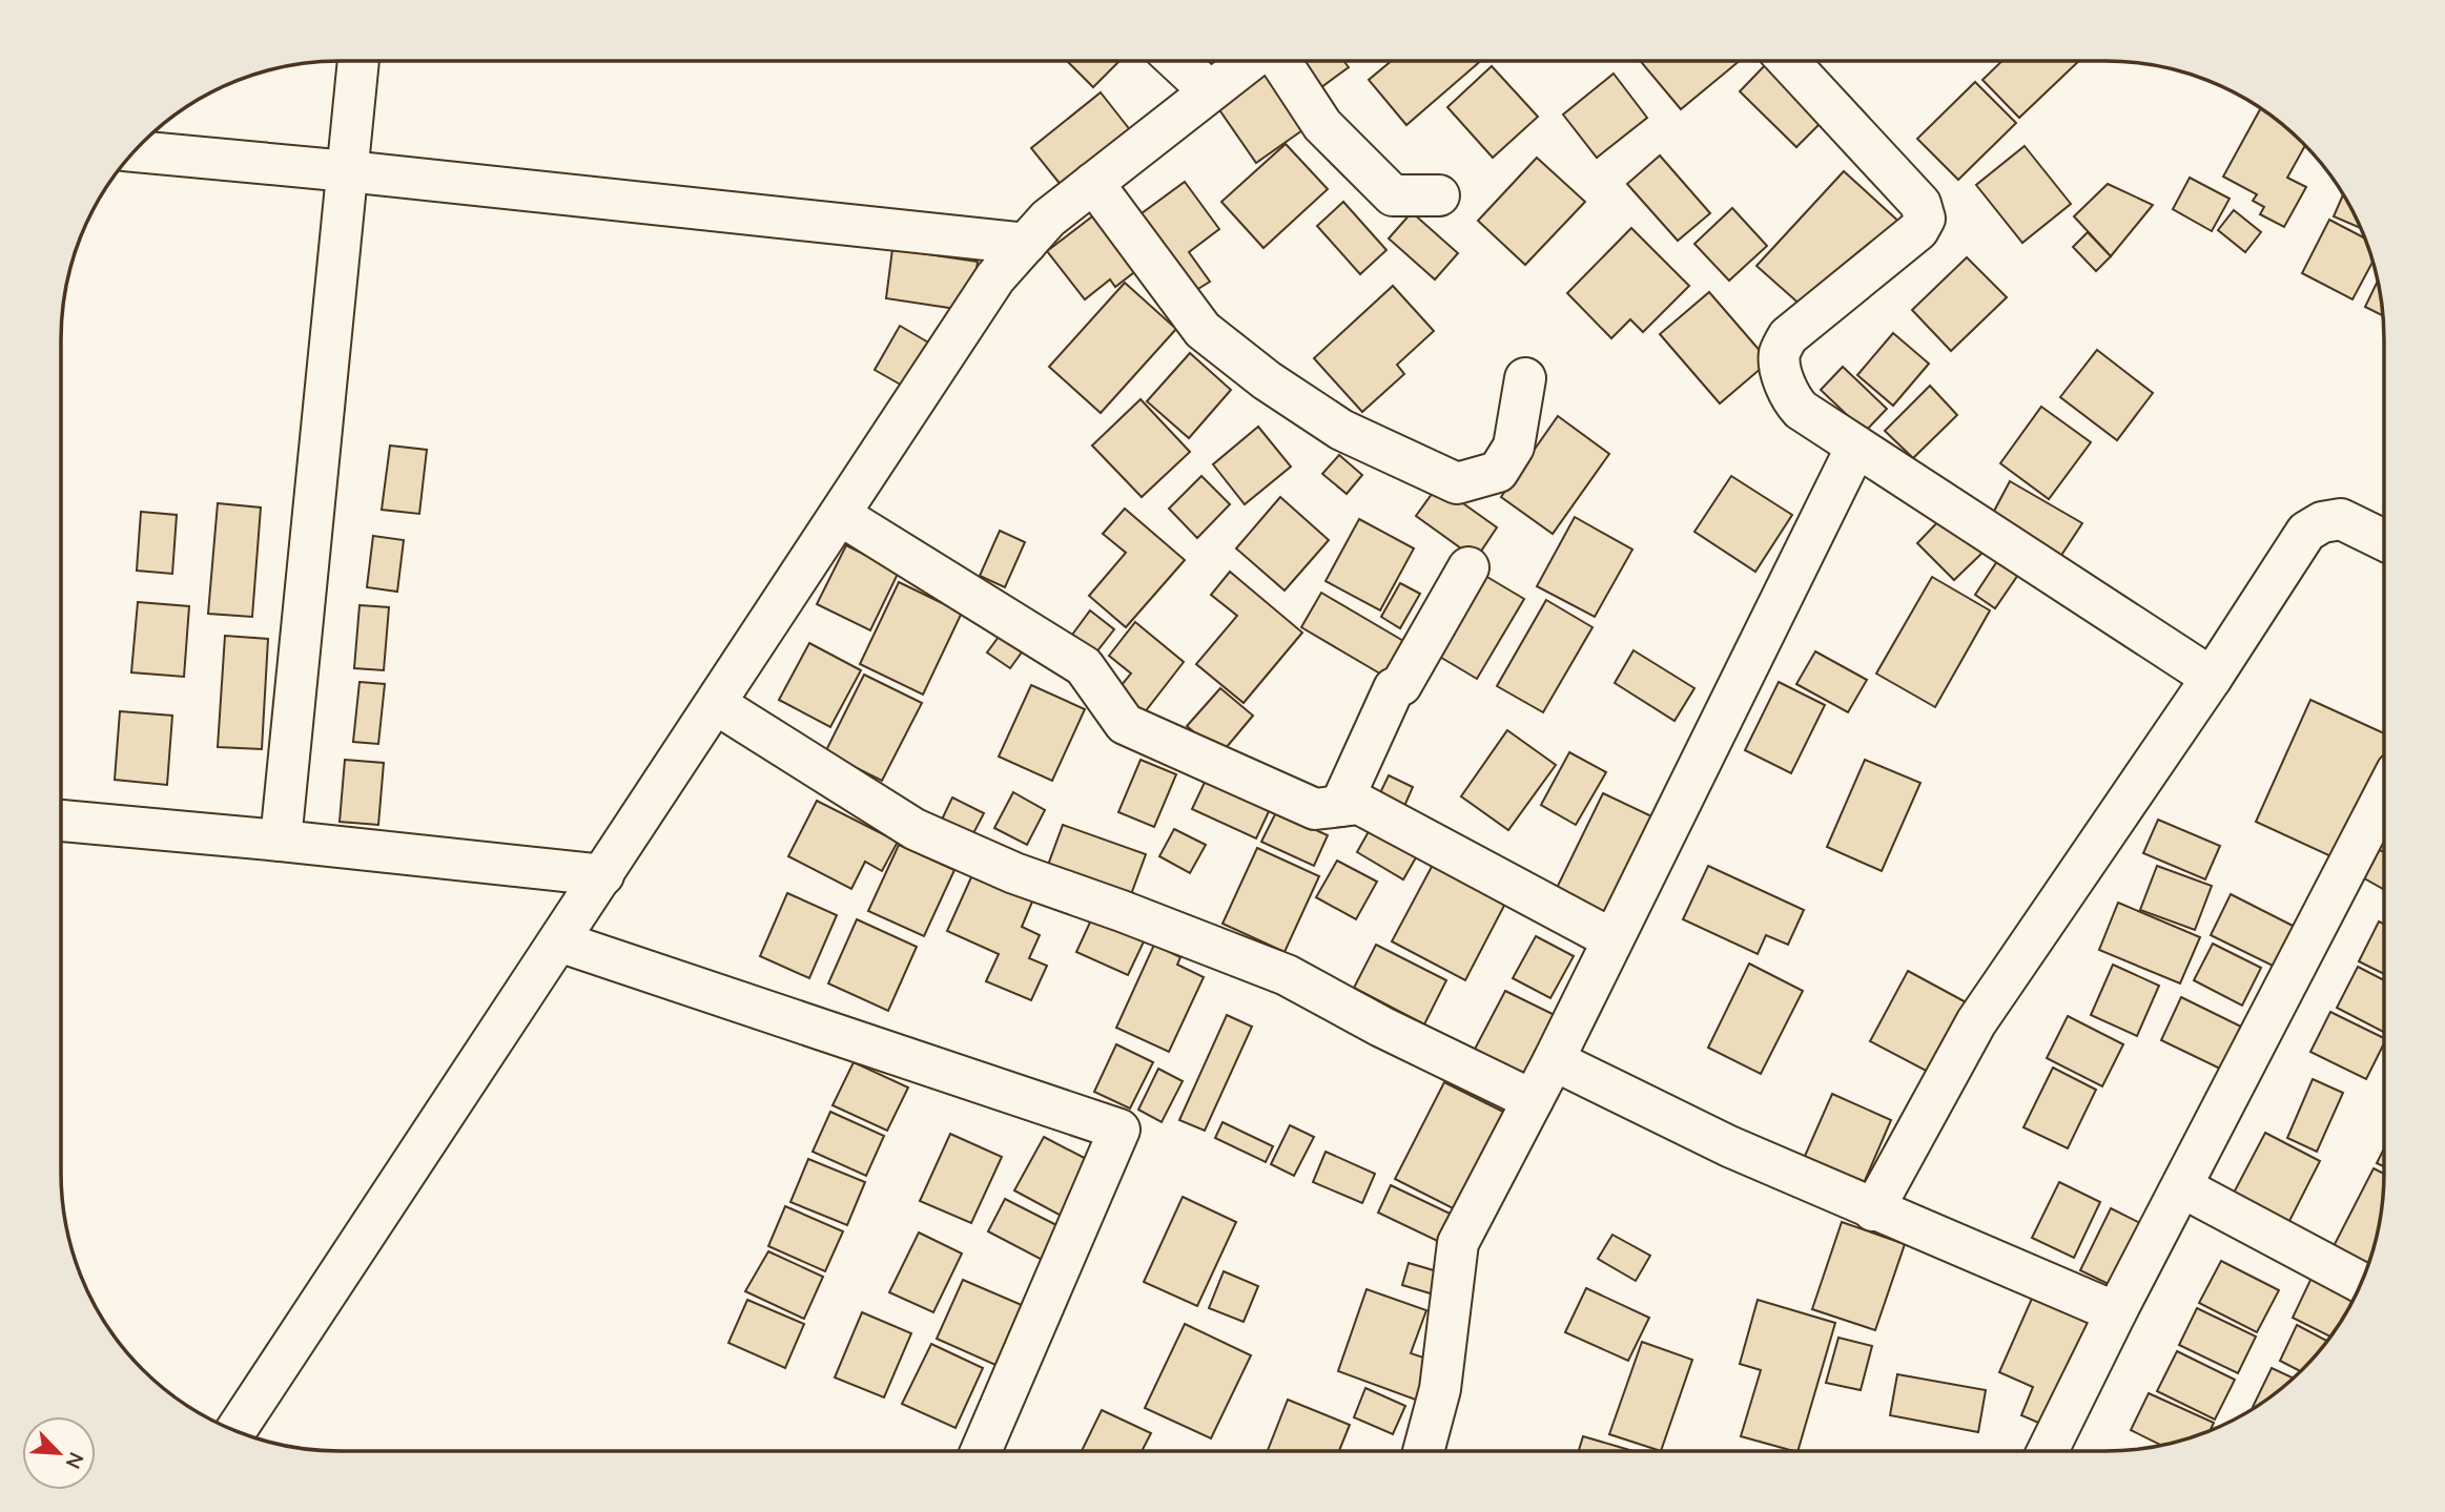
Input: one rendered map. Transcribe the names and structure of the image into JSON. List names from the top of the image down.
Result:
{
  "north": "bottom right"
}
